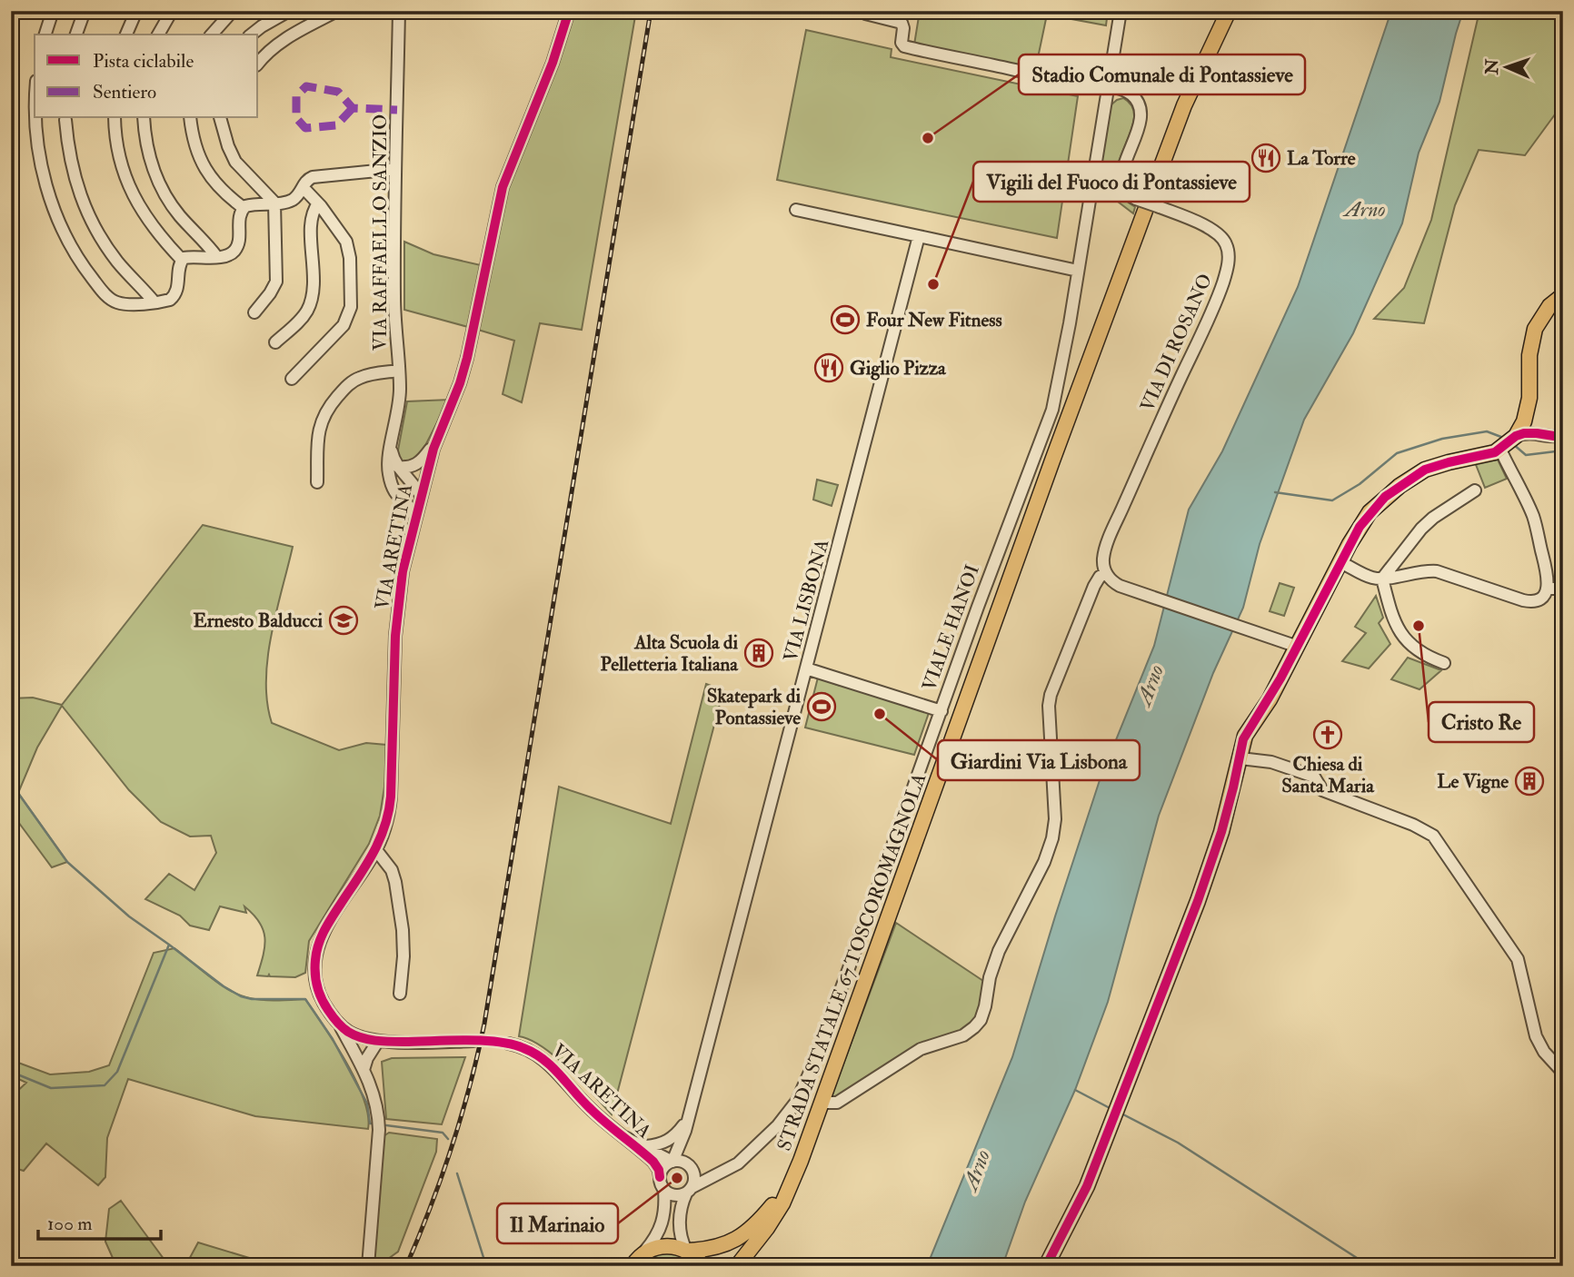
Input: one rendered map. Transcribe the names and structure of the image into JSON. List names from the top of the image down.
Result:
{
  "streets": {
    "main road": ["STRADA STATALE 67 TOSCOROMAGNOLA"],
    "street": [
      "VIA RAFFAELLO SANZIO",
      "VIA DI ROSANO",
      "VIA ARETINA",
      "VIA LISBONA",
      "VIALE HANOI"
    ]
  },
  "crossings": [
    ["VIA DI ROSANO", "STRADA STATALE 67 TOSCOROMAGNOLA"],
    ["VIA ARETINA", "VIA LISBONA"],
    ["VIA ARETINA", "VIALE HANOI"],
    ["VIA LISBONA", "VIALE HANOI"]
  ],
  "water": ["Arno"],
  "places": {
    "other": [
      "Stadio Comunale di Pontassieve",
      "Vigili del Fuoco di Pontassieve",
      "Cristo Re",
      "Giardini Via Lisbona",
      "Il Marinaio"
    ],
    "restaurant": ["La Torre", "Giglio Pizza"],
    "sports": ["Four New Fitness", "Skatepark di Pontassieve"],
    "school or university": ["Ernesto Balducci"],
    "building": ["Alta Scuola di Pelletteria Italiana", "Le Vigne"],
    "church": ["Chiesa di Santa Maria"]
  },
  "legend": ["Pista ciclabile", "Sentiero"],
  "scale_bar": "100 m",
  "north": "left"
}
